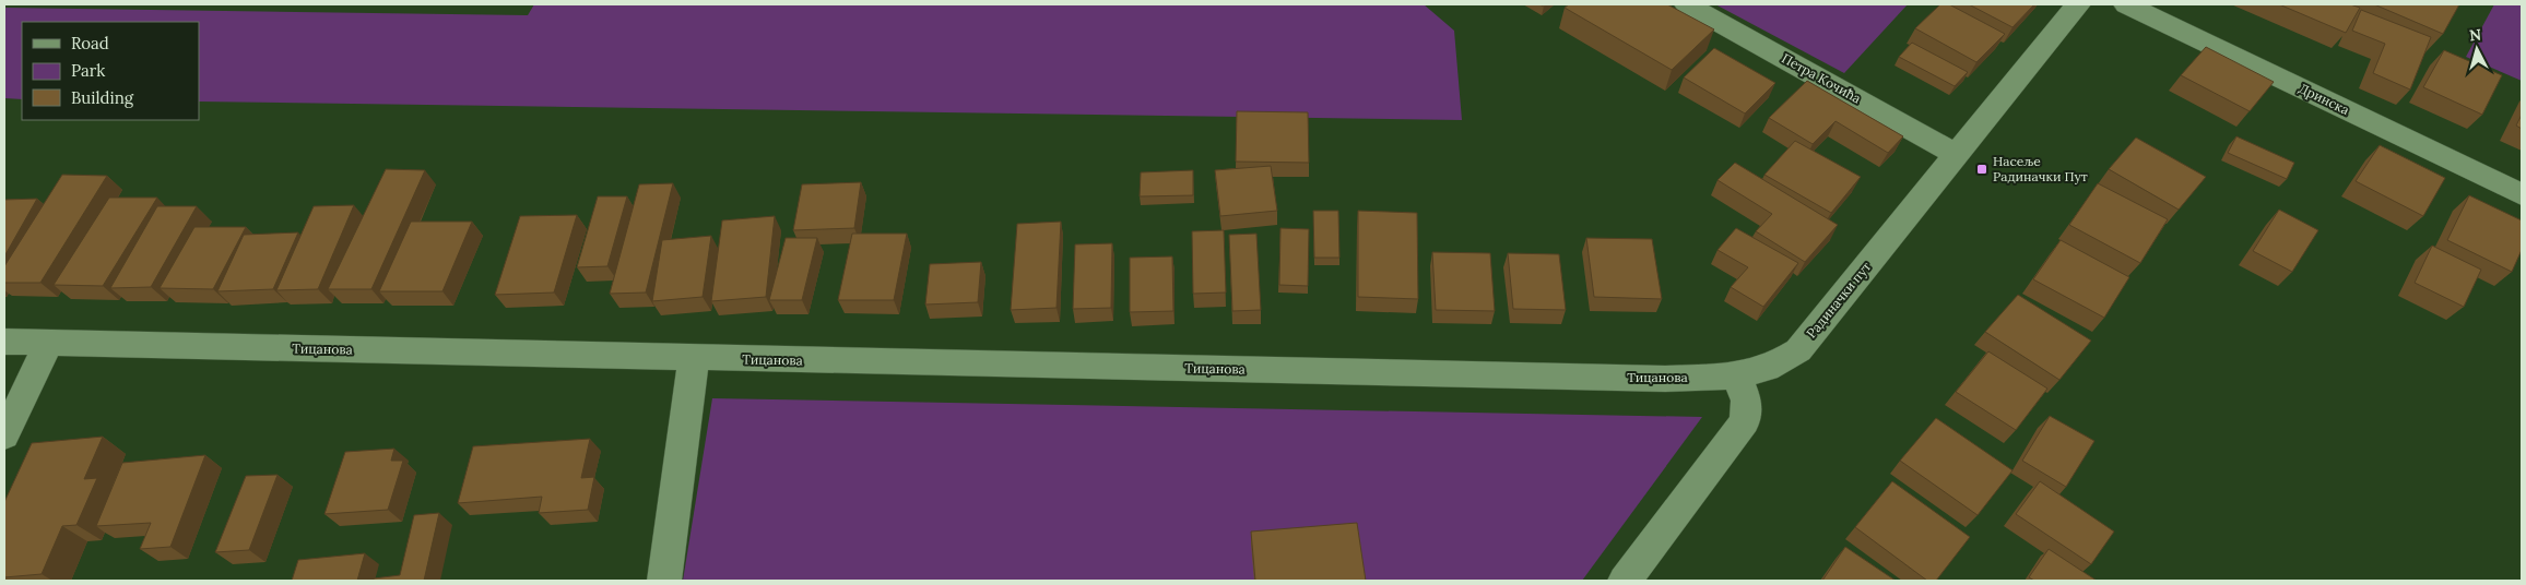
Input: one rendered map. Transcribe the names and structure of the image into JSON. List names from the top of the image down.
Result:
{
  "streets": {
    "street": [
      "Петра Кочића",
      "Дринска",
      "Радиначки пут",
      "Тицанова"
    ]
  },
  "crossings": [
    ["Петра Кочића", "Радиначки пут"],
    ["Радиначки пут", "Тицанова"]
  ],
  "places": {
    "transit": ["Насеље Радиначки Пут"]
  },
  "legend": ["Road", "Park", "Building"],
  "north": "top"
}
